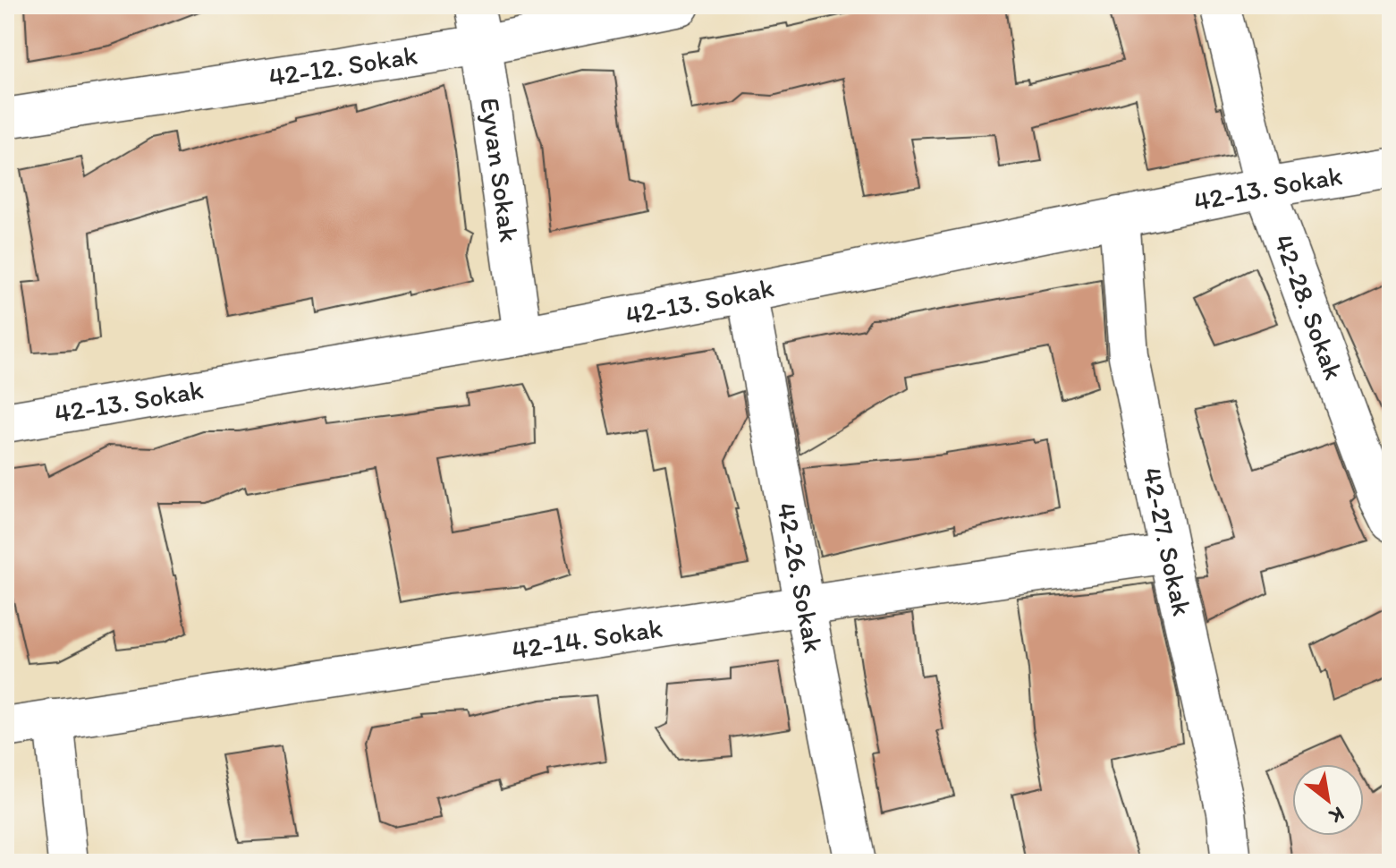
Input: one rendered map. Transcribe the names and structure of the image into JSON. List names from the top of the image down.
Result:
{
  "streets": {
    "street": [
      "42-12. Sokak",
      "Eyvan Sokak",
      "42-13. Sokak",
      "42-28. Sokak",
      "42-27. Sokak",
      "42-26. Sokak",
      "42-14. Sokak"
    ]
  },
  "crossings": [
    ["42-12. Sokak", "Eyvan Sokak"],
    ["Eyvan Sokak", "42-13. Sokak"],
    ["42-13. Sokak", "42-28. Sokak"],
    ["42-13. Sokak", "42-27. Sokak"],
    ["42-13. Sokak", "42-26. Sokak"],
    ["42-27. Sokak", "42-14. Sokak"],
    ["42-26. Sokak", "42-14. Sokak"]
  ],
  "north": "bottom right"
}
